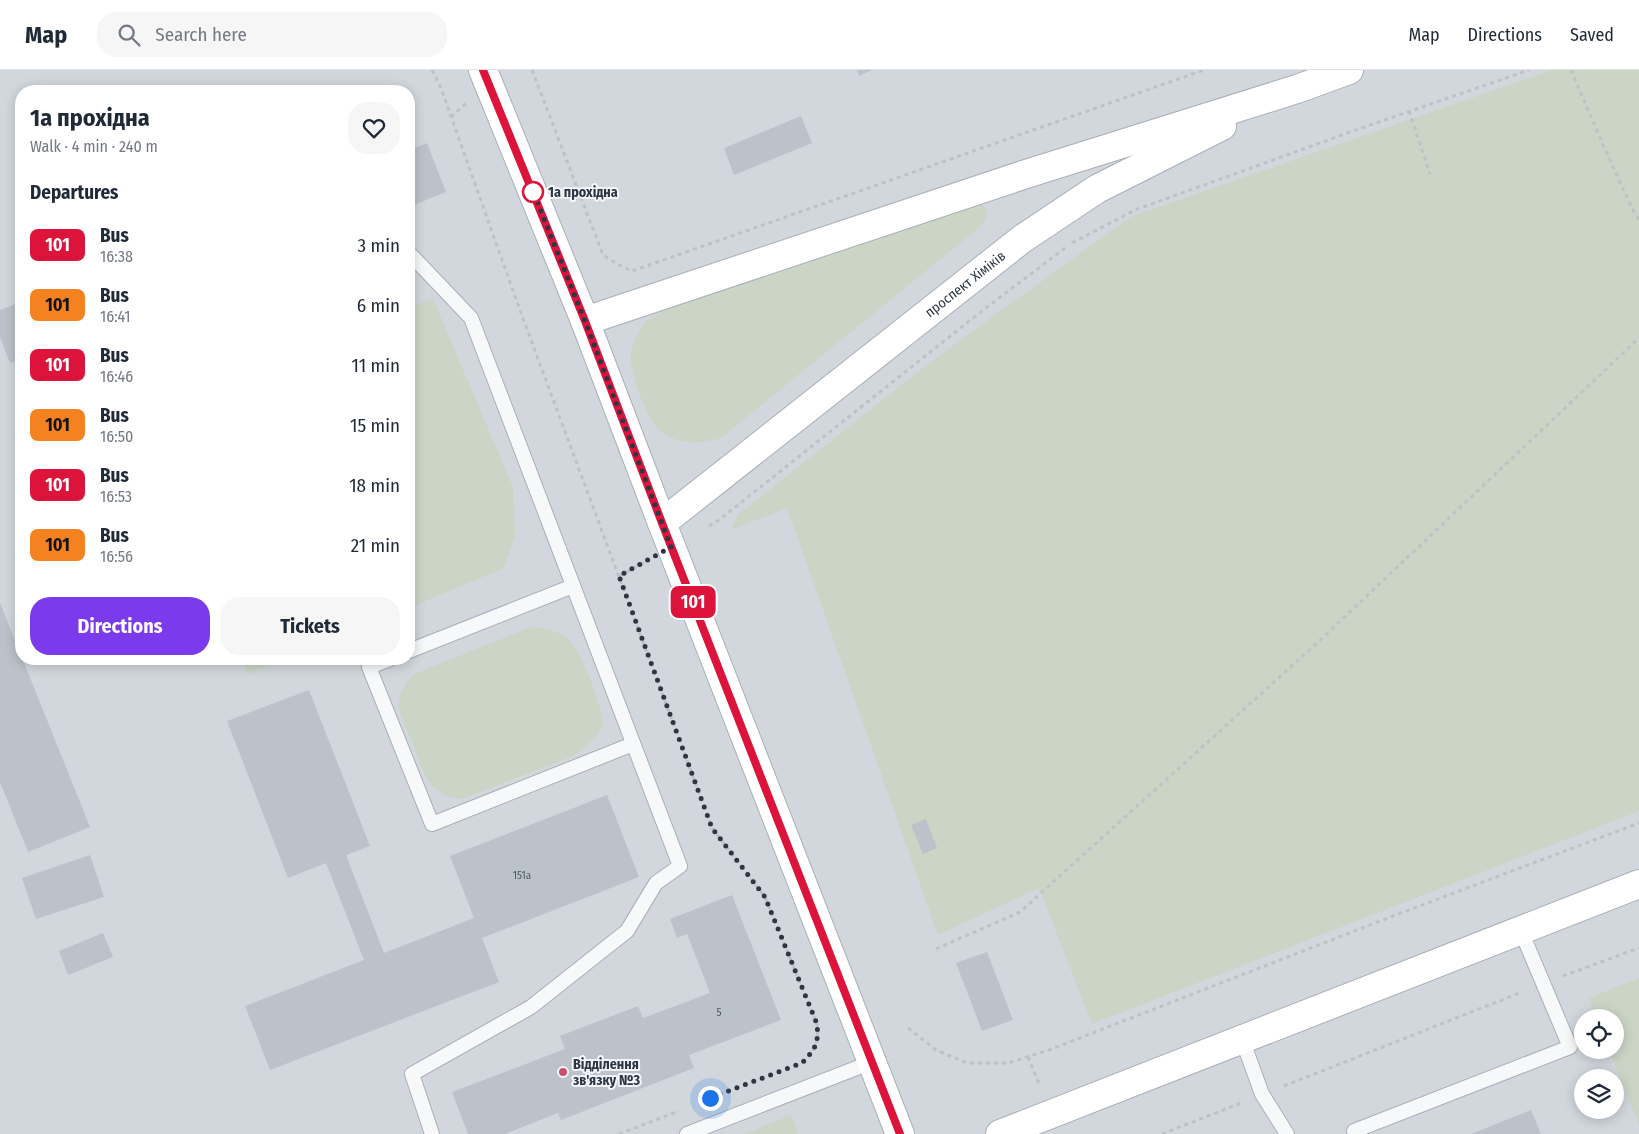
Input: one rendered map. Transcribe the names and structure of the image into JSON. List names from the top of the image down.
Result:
{
  "streets": {
    "street": ["проспект Хіміків"]
  },
  "places": ["1а прохідна", "Відділення зв'язку №3"],
  "lines": ["bus line 101"],
  "house_numbers": ["151а", "5"],
  "page": {
    "header": "Map",
    "search": "Search here",
    "nav": ["Map", "Directions", "Saved"],
    "on_map": "101",
    "heading": [
      ["1а прохідна", "Walk · 4 min · 240 m"],
      "Departures"
    ],
    "list": [
      {
        "mark": "101",
        "name": "Bus",
        "note": "16:38",
        "value": "3 min"
      },
      {
        "mark": "101",
        "name": "Bus",
        "note": "16:41",
        "value": "6 min"
      },
      {
        "mark": "101",
        "name": "Bus",
        "note": "16:46",
        "value": "11 min"
      },
      {
        "mark": "101",
        "name": "Bus",
        "note": "16:50",
        "value": "15 min"
      },
      {
        "mark": "101",
        "name": "Bus",
        "note": "16:53",
        "value": "18 min"
      },
      {
        "mark": "101",
        "name": "Bus",
        "note": "16:56",
        "value": "21 min"
      }
    ],
    "buttons": ["Directions", "Tickets"]
  }
}
